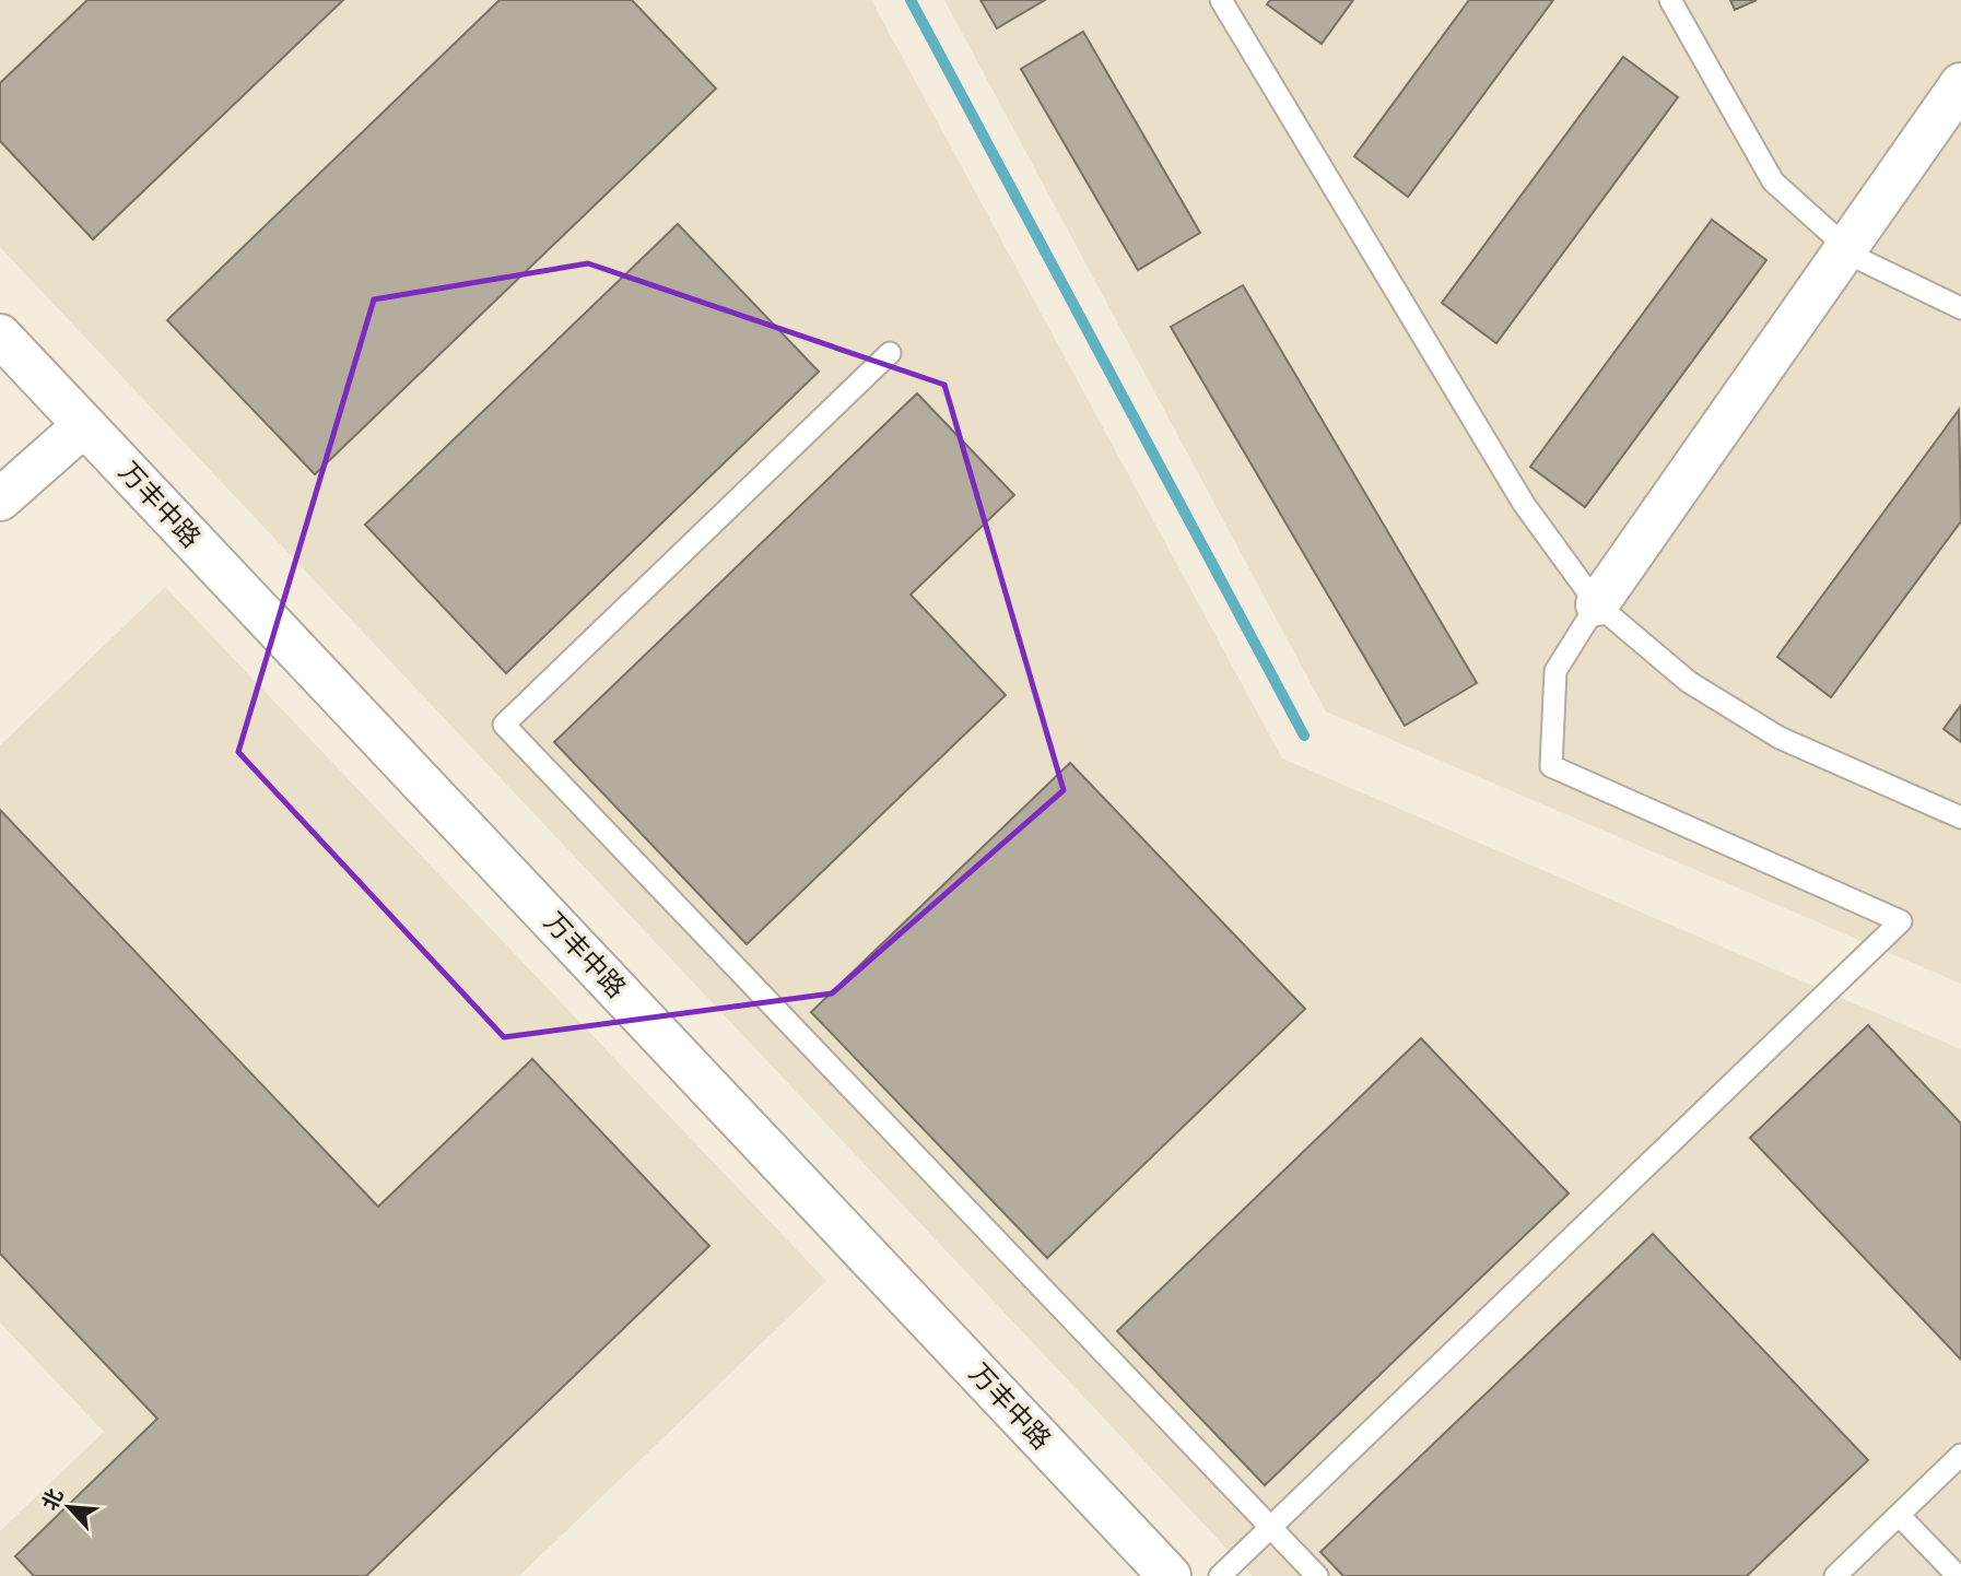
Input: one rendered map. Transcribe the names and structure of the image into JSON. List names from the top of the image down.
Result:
{
  "streets": {
    "street": ["万丰中路"]
  },
  "north": "top left"
}
